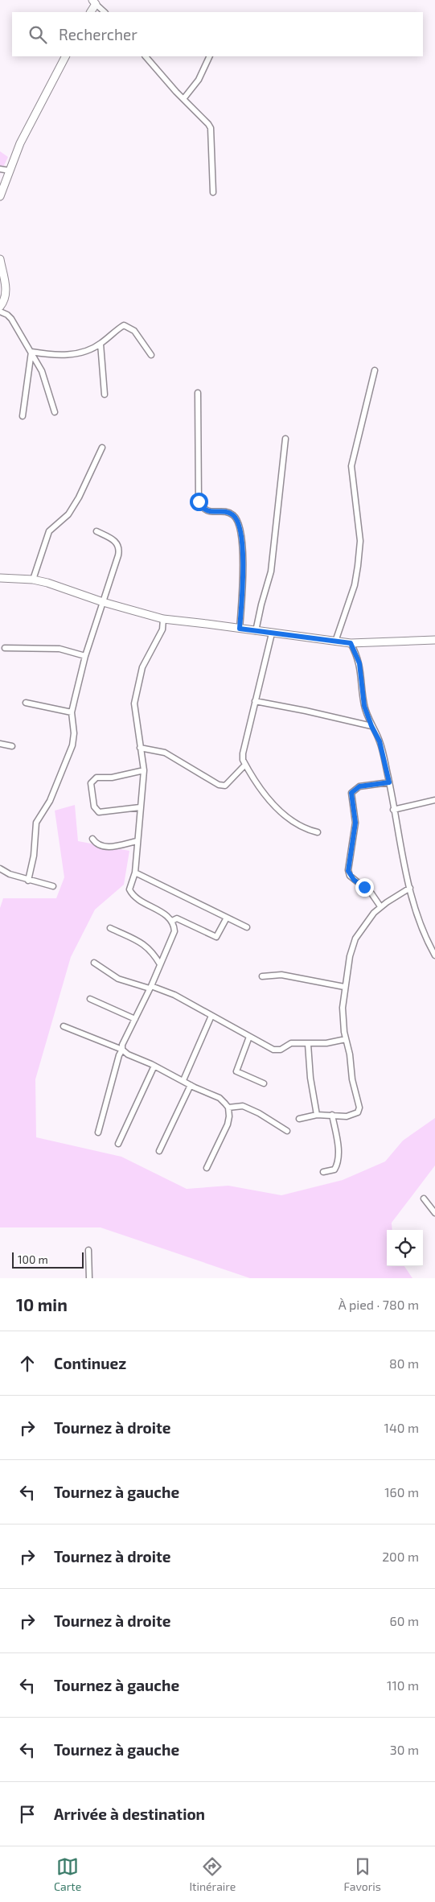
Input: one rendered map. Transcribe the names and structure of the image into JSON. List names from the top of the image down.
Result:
{
  "scale_bar": "100 m",
  "page": {
    "search": "Rechercher",
    "scale": "100 m",
    "heading": ["10 min", "À pied · 780 m"],
    "list": [
      ["Continuez", "80 m"],
      ["Tournez à droite", "140 m"],
      ["Tournez à gauche", "160 m"],
      ["Tournez à droite", "200 m"],
      ["Tournez à droite", "60 m"],
      ["Tournez à gauche", "110 m"],
      ["Tournez à gauche", "30 m"],
      "Arrivée à destination"
    ],
    "nav": ["Carte", "Itinéraire", "Favoris"]
  }
}
